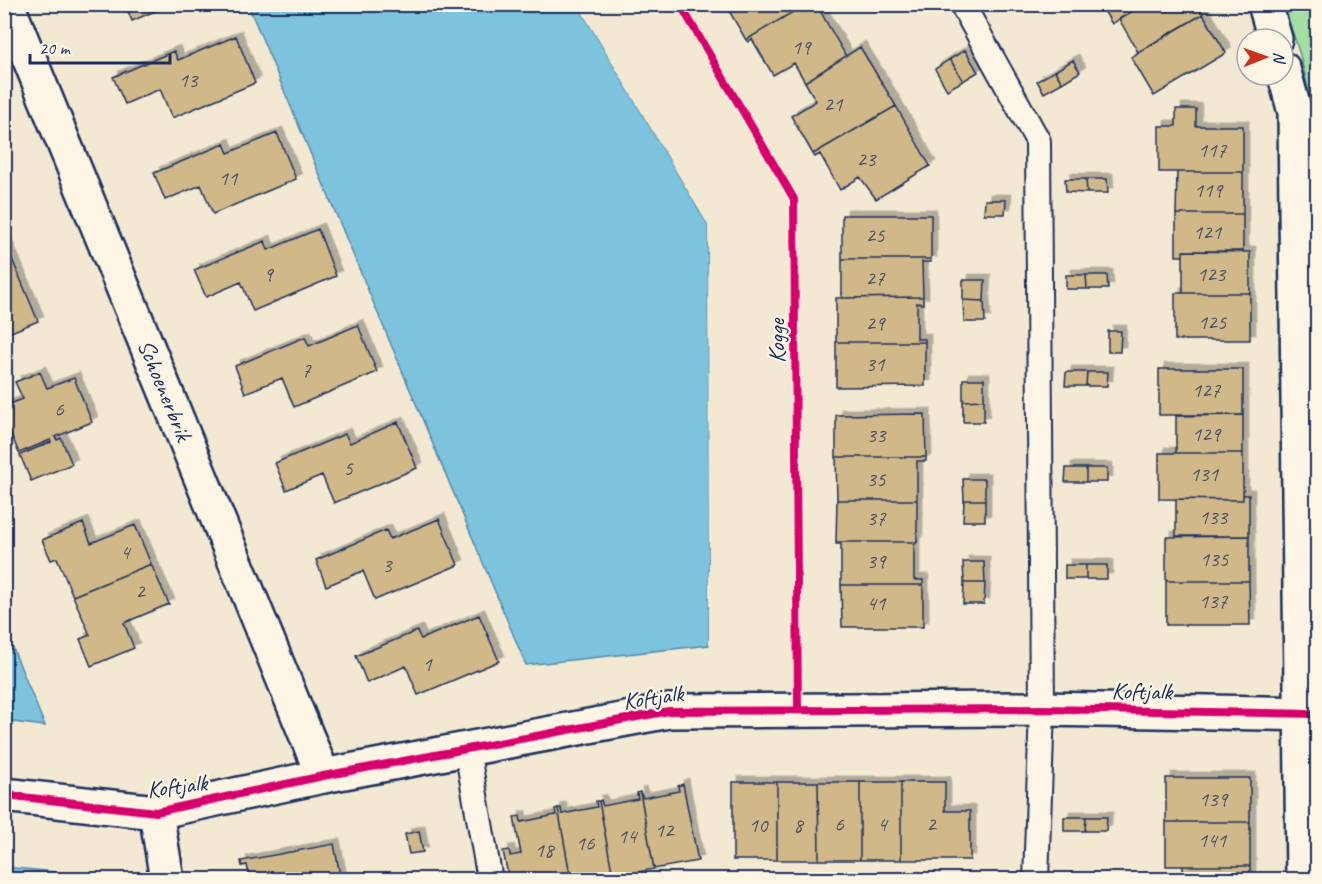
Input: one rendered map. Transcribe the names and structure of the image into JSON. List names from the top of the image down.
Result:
{
  "streets": {
    "street": ["Schoenerbrik", "Koftjalk"],
    "cycle path": ["Kogge"]
  },
  "crossings": [
    ["Schoenerbrik", "Koftjalk"]
  ],
  "house_numbers": [
    "19",
    "13",
    "21",
    "117",
    "23",
    "11",
    "119",
    "121",
    "25",
    "9",
    "123",
    "27",
    "125",
    "29",
    "31",
    "7",
    "127",
    "6",
    "129",
    "33",
    "5",
    "131",
    "35",
    "133",
    "37",
    "4",
    "135",
    "39",
    "3",
    "2",
    "137",
    "41",
    "1",
    "139",
    "6",
    "4",
    "2",
    "10",
    "8",
    "12",
    "14",
    "141",
    "16",
    "18"
  ],
  "scale_bar": "20 m",
  "north": "right"
}
